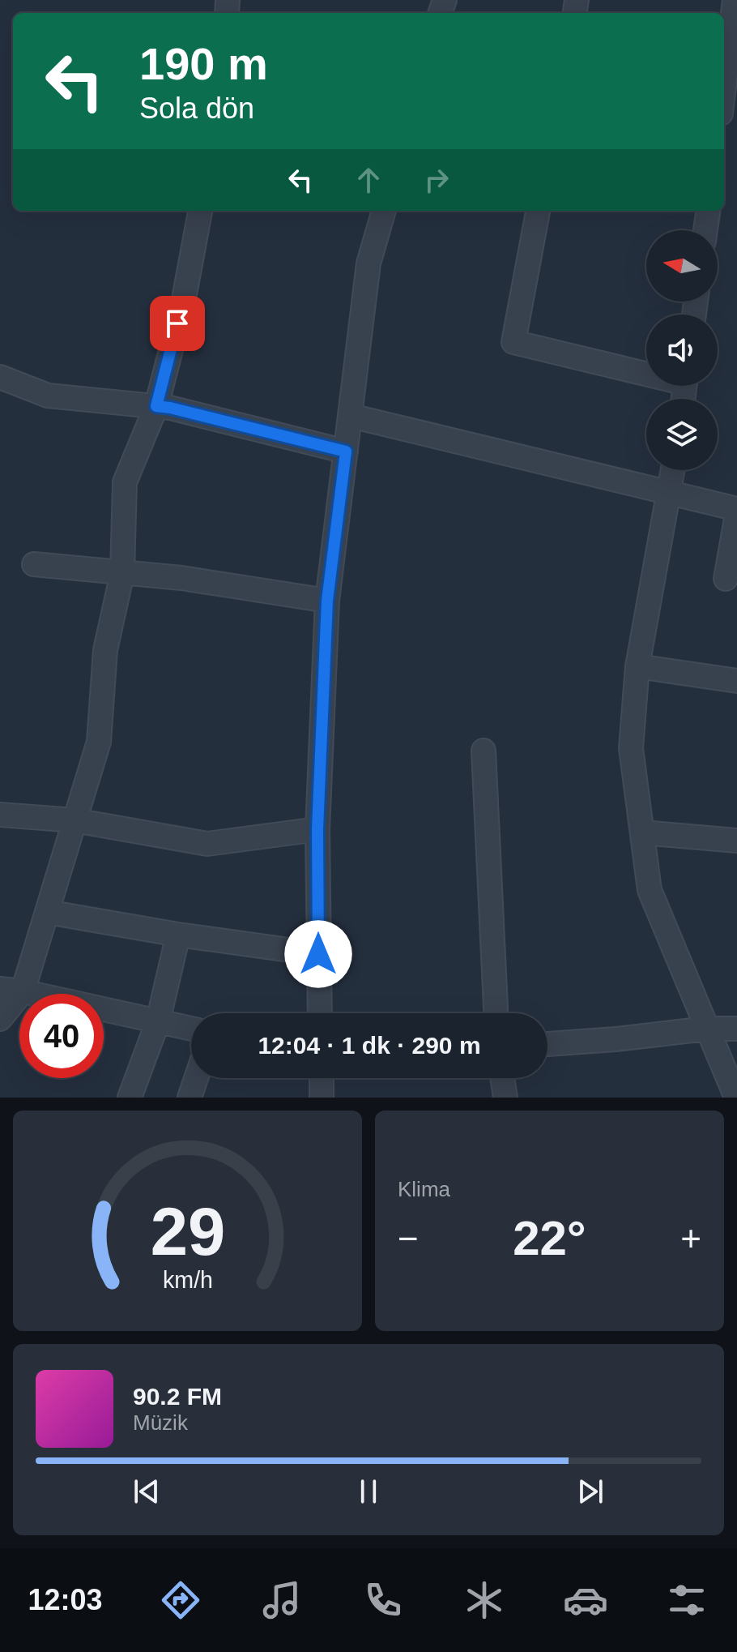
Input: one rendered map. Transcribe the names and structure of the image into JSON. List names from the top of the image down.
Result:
{
  "north": "left",
  "page": {
    "turn": ["190 m", "Sola dön"],
    "limit": "40",
    "trip": "12:04 · 1 dk · 290 m",
    "tile": "Klima",
    "heat": ["−", "22°", "+"],
    "song": ["90.2 FM", "Müzik"],
    "tabs": "12:03",
    "gauge": ["29", "km/h"]
  }
}
